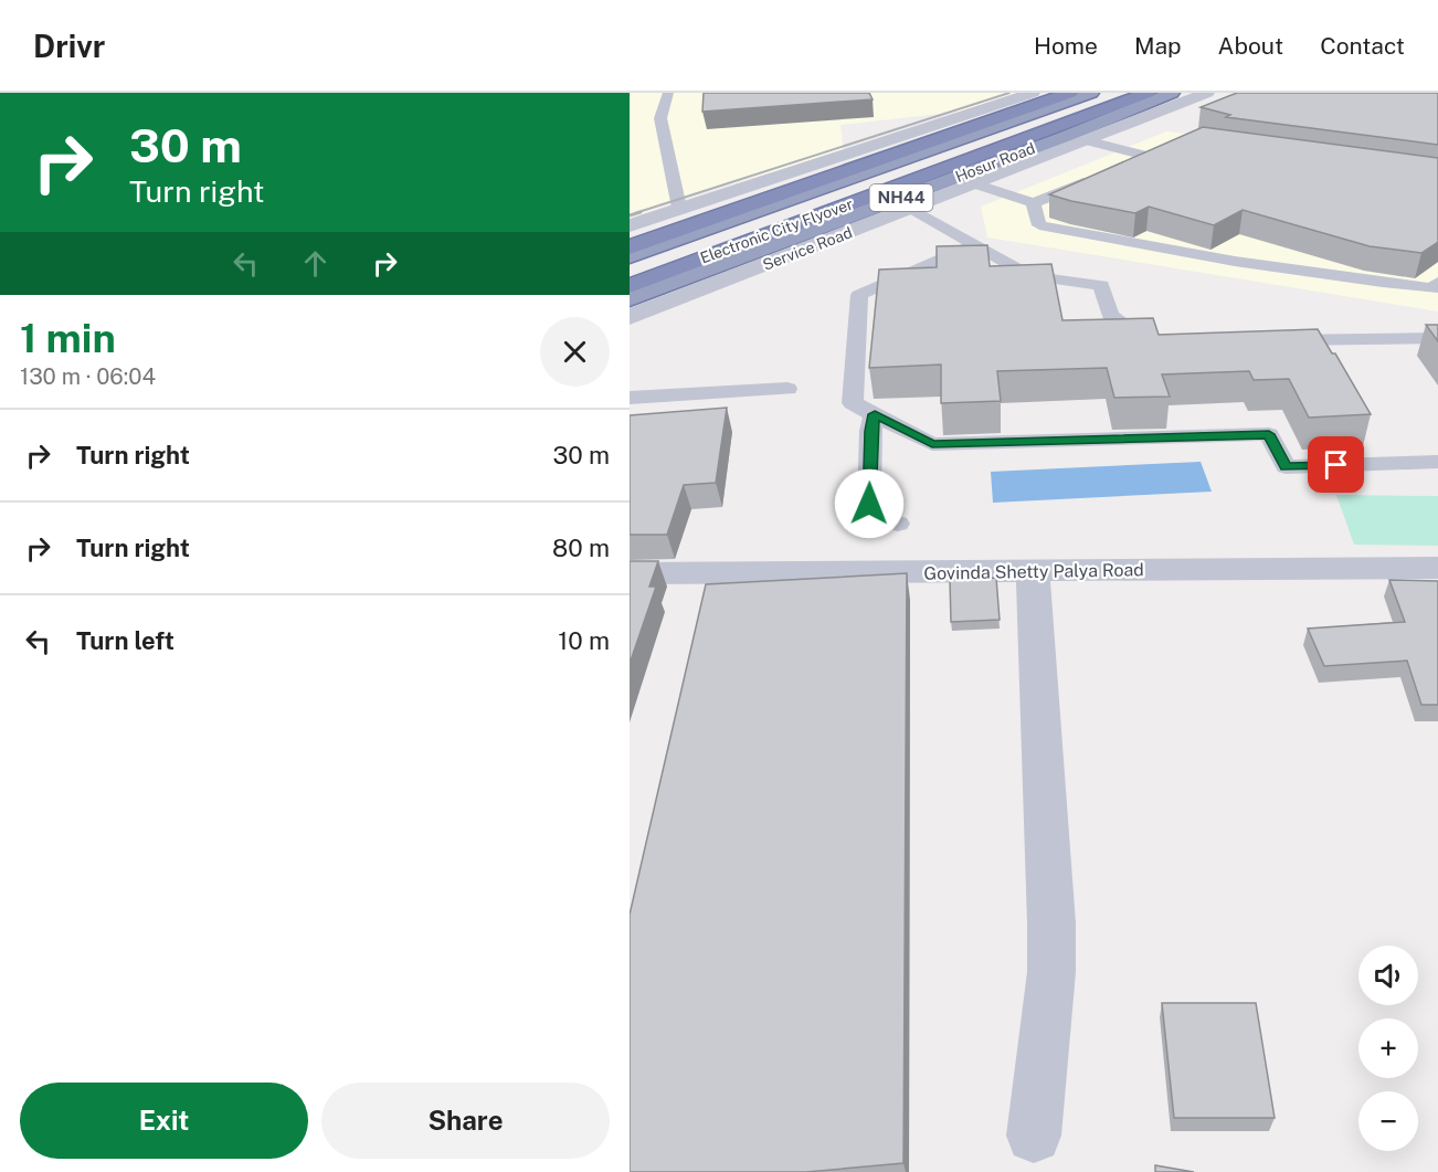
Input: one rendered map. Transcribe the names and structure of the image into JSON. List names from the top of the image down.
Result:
{
  "streets": {
    "highway": ["Hosur Road", "NH44", "Electronic City Flyover"],
    "street": ["Service Road", "Govinda Shetty Palya Road"]
  },
  "page": {
    "header": "Drivr",
    "nav": [
      "Home",
      "Map",
      "About",
      "Contact"
    ],
    "turn": ["30 m", "Turn right"],
    "heading": ["1 min", "130 m · 06:04"],
    "list": [
      {
        "name": "Turn right",
        "value": "30 m"
      },
      {
        "name": "Turn right",
        "value": "80 m"
      },
      {
        "name": "Turn left",
        "value": "10 m"
      }
    ],
    "map_buttons": ["+", "−"],
    "buttons": ["Exit", "Share"]
  }
}
